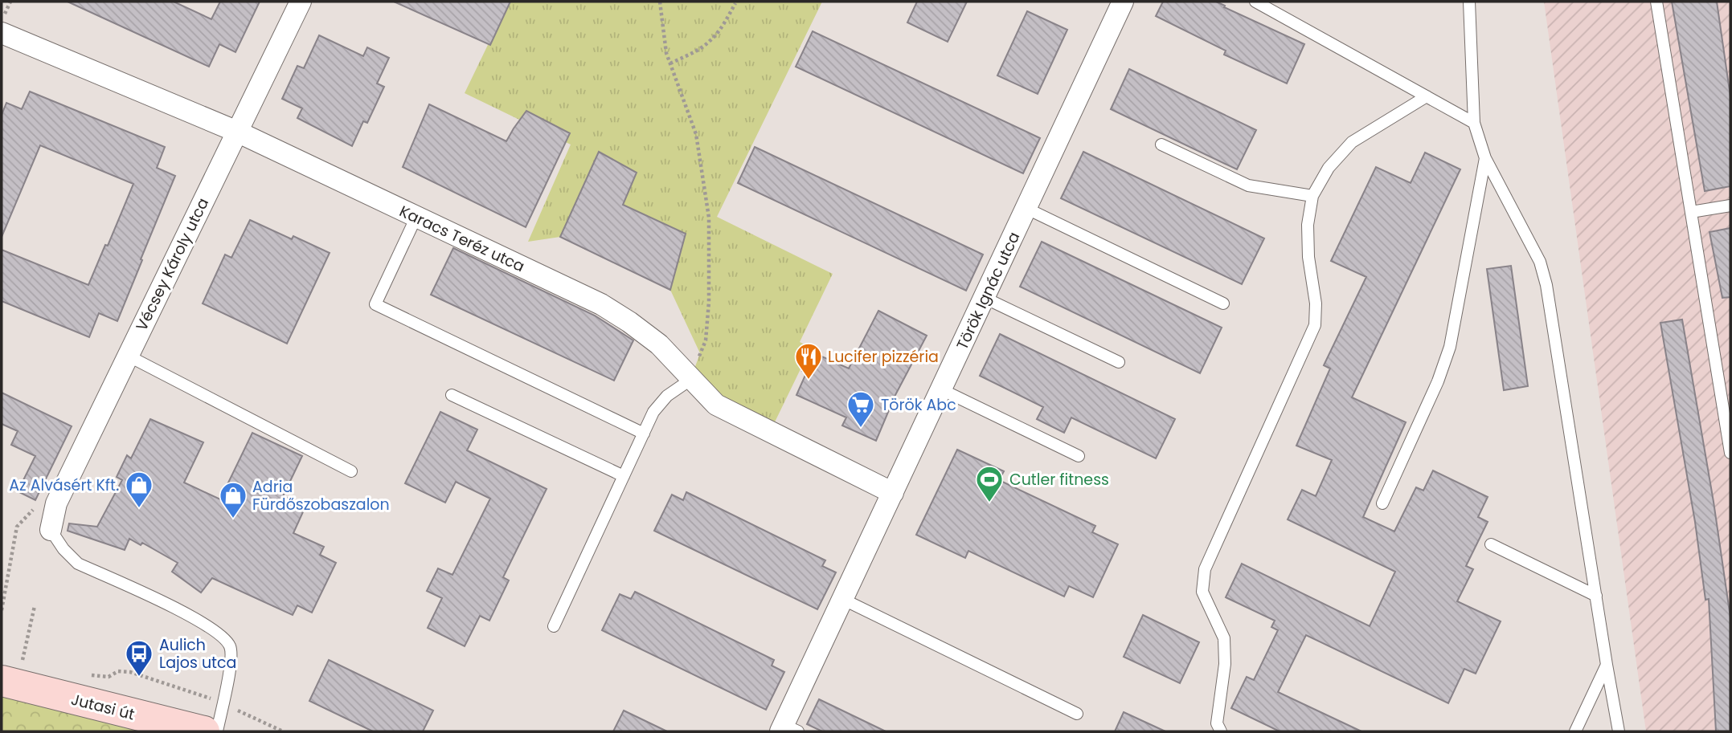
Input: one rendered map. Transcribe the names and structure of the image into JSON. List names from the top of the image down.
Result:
{
  "streets": {
    "street": [
      "Karacs Teréz utca",
      "Vécsey Károly utca",
      "Török Ignác utca",
      "Jutasi út"
    ]
  },
  "crossings": [
    ["Karacs Teréz utca", "Vécsey Károly utca"],
    ["Karacs Teréz utca", "Török Ignác utca"]
  ],
  "places": {
    "restaurant": ["Lucifer pizzéria"],
    "supermarket": ["Török Abc"],
    "sports": ["Cutler fitness"],
    "shop": ["Az Alvásért Kft.", "Adria Fürdőszobaszalon"],
    "bus stop": ["Aulich Lajos utca"]
  }
}
